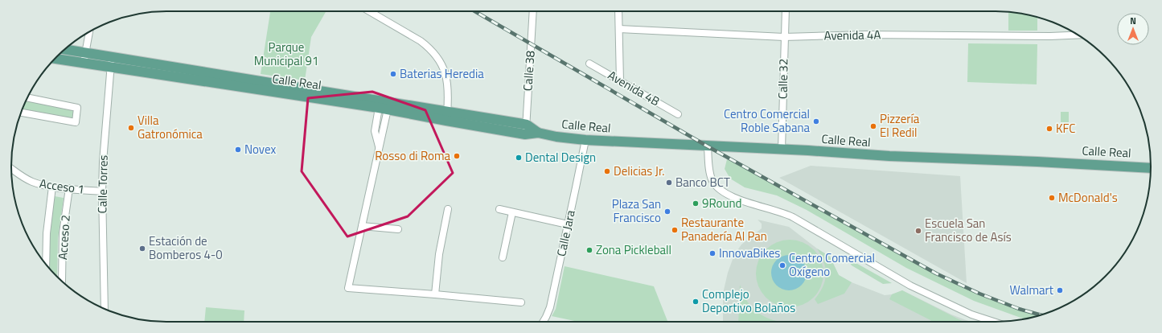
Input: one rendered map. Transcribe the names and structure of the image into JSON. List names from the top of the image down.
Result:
{
  "streets": {
    "main road": ["Calle Real"],
    "street": [
      "Avenida 4A",
      "Calle 38",
      "Calle 32",
      "Avenida 4B",
      "Calle Torres",
      "Acceso 1",
      "Calle Jara",
      "Acceso 2"
    ]
  },
  "crossings": [
    ["Avenida 4A", "Calle 32"],
    ["Calle 38", "Calle Real"],
    ["Calle 32", "Calle Real"],
    ["Calle Real", "Calle Torres"],
    ["Calle Real", "Calle Jara"],
    ["Calle Torres", "Acceso 1"],
    ["Acceso 1", "Acceso 2"]
  ],
  "parks": ["Parque Municipal 91"],
  "places": [
    "Baterias Heredia",
    "Centro Comercial Roble Sabana",
    "Pizzería El Redil",
    "Villa Gatronómica",
    "KFC",
    "Novex",
    "Rosso di Roma",
    "Dental Design",
    "Delicias Jr.",
    "Banco BCT",
    "McDonald's",
    "9Round",
    "Plaza San Francisco",
    "Restaurante Panadería Al Pan",
    "Escuela San Francisco de Asís",
    "Estación de Bomberos 4-0",
    "Zona Pickleball",
    "InnovaBikes",
    "Centro Comercial Oxígeno",
    "Walmart",
    "Complejo Deportivo Bolaños"
  ],
  "north": "top"
}
